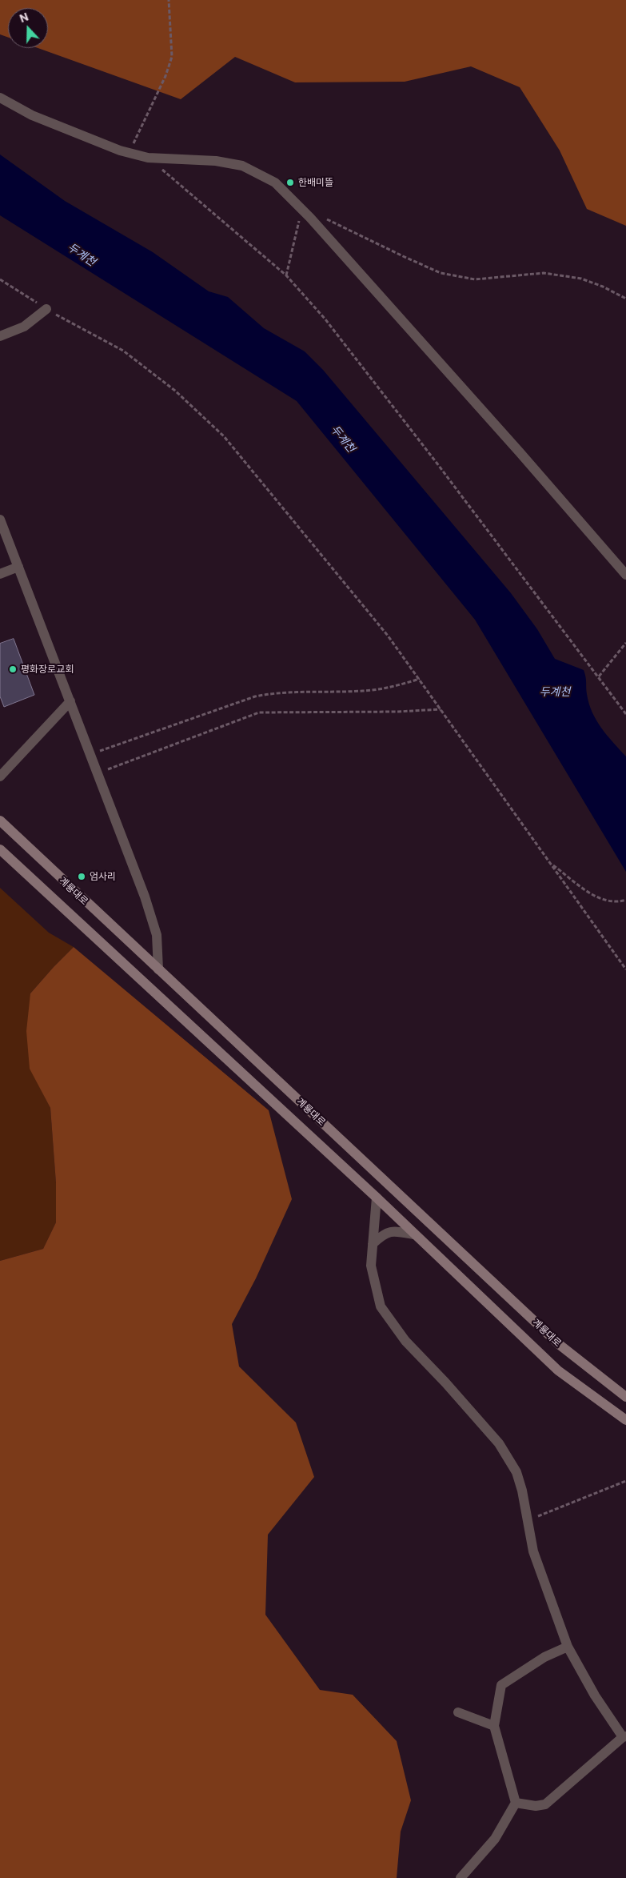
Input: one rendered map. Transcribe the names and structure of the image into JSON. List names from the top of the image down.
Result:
{
  "streets": {
    "main road": ["계룡대로"]
  },
  "water": ["두계천"],
  "places": ["한배미뜰", "평화장로교회", "엄사리"],
  "north": "top"
}
